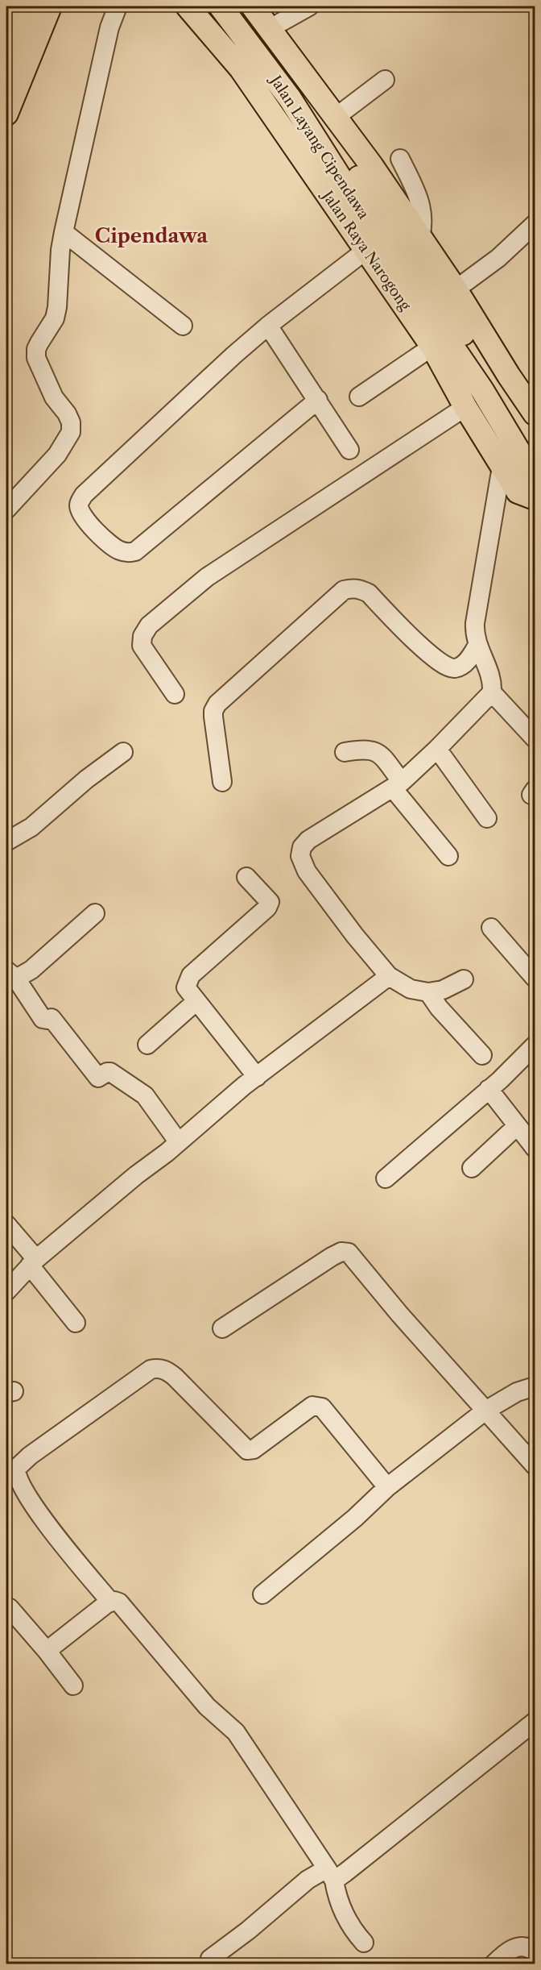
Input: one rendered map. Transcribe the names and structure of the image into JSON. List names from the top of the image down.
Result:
{
  "streets": {
    "main road": ["Jalan Layang Cipendawa", "Jalan Raya Narogong"]
  },
  "crossings": [
    ["Jalan Layang Cipendawa", "Jalan Raya Narogong"]
  ],
  "districts": ["Cipendawa"]
}
